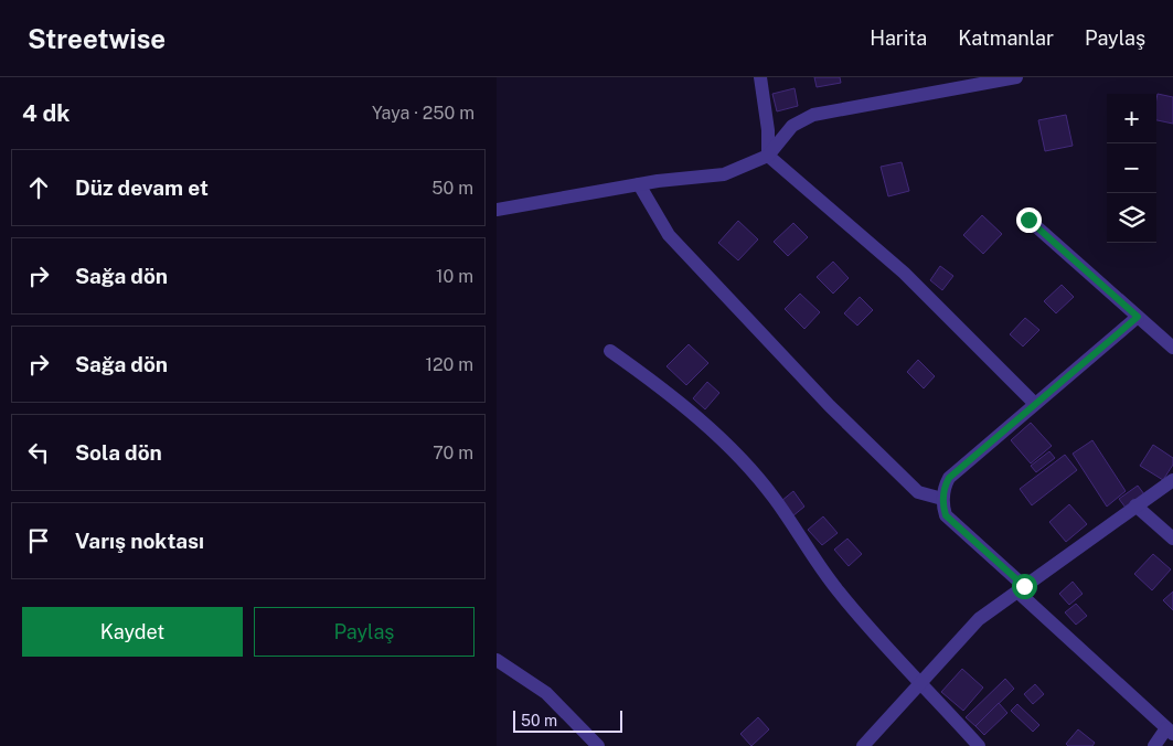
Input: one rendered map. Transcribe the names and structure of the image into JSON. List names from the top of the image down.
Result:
{
  "scale_bar": "50 m",
  "page": {
    "header": "Streetwise",
    "nav": ["Harita", "Katmanlar", "Paylaş"],
    "heading": ["4 dk", "Yaya · 250 m"],
    "map_buttons": ["+", "−"],
    "list": [
      ["Düz devam et", "50 m"],
      ["Sağa dön", "10 m"],
      ["Sağa dön", "120 m"],
      ["Sola dön", "70 m"],
      "Varış noktası"
    ],
    "buttons": ["Kaydet", "Paylaş"],
    "scale": "50 m"
  }
}
